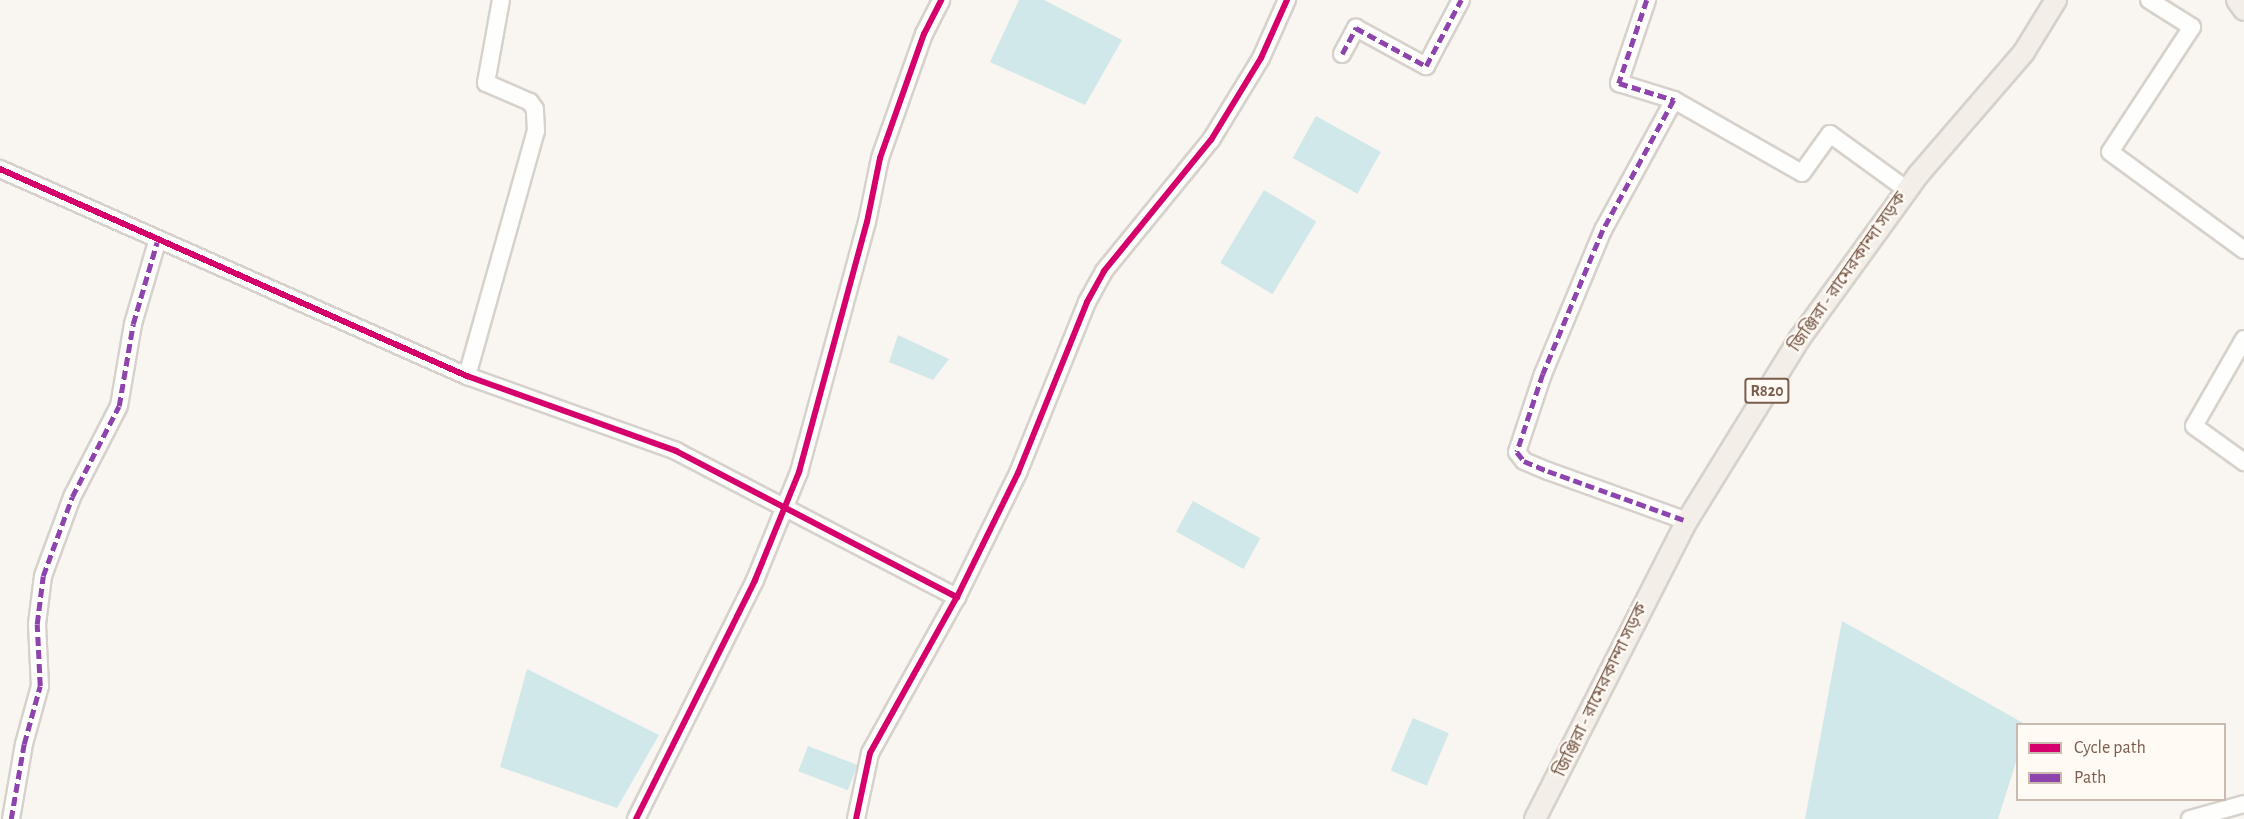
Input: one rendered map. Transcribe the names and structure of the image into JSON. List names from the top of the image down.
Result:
{
  "streets": {
    "main road": ["জিঞ্জিরা - রামেরকান্দা সড়ক", "R820"]
  },
  "legend": ["Cycle path", "Path"]
}
